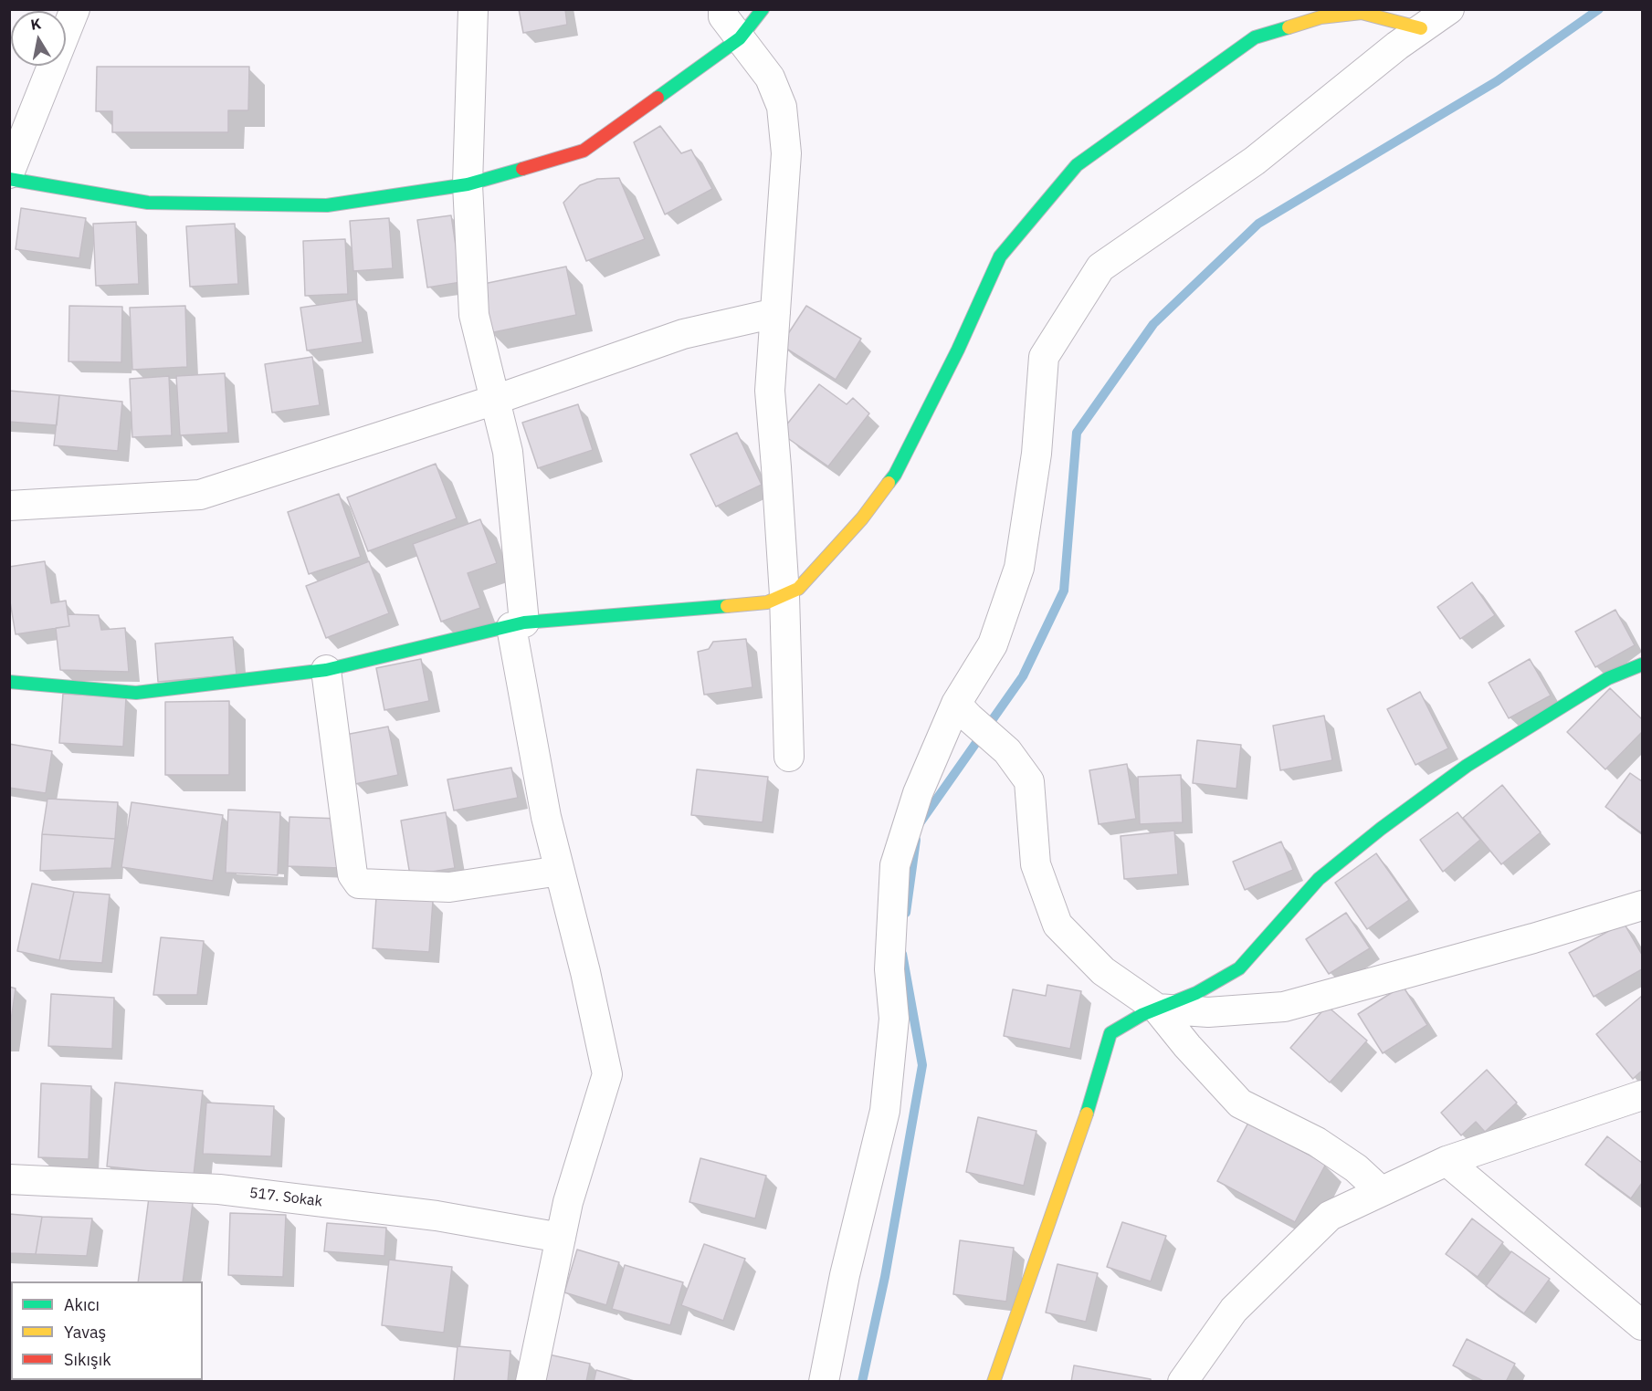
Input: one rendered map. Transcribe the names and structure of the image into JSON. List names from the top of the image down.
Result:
{
  "streets": {
    "street": ["517. Sokak"]
  },
  "legend": ["Akıcı", "Yavaş", "Sıkışık"],
  "north": "top"
}
